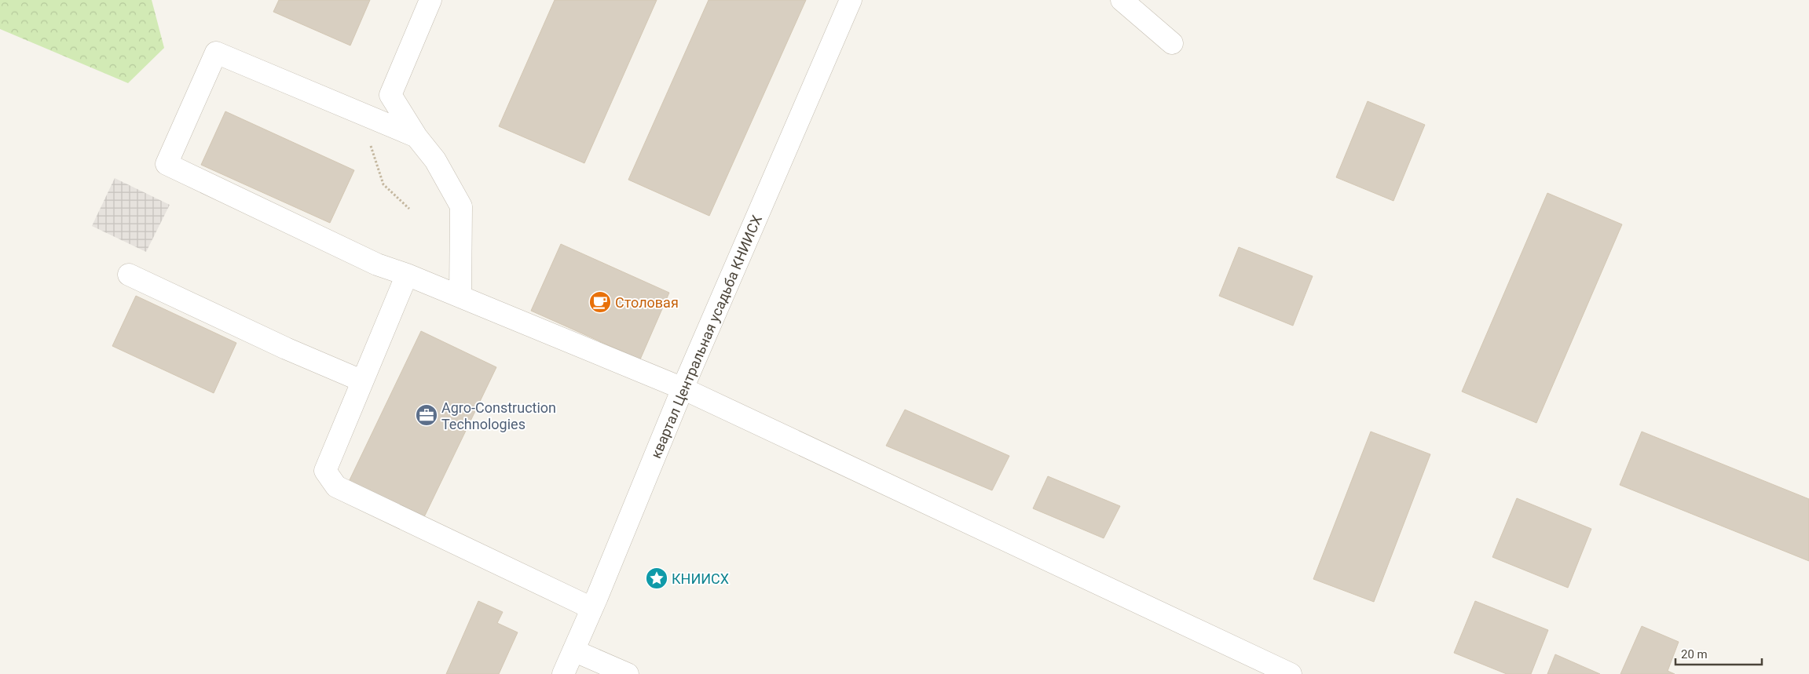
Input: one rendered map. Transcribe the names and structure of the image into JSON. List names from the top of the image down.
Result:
{
  "streets": {
    "street": ["квартал Центральная усадьба КНИИСХ"]
  },
  "places": {
    "cafe": ["Столовая"],
    "office": ["Agro-Construction Technologies"],
    "place": ["КНИИСХ"]
  },
  "scale_bar": "20 m"
}
